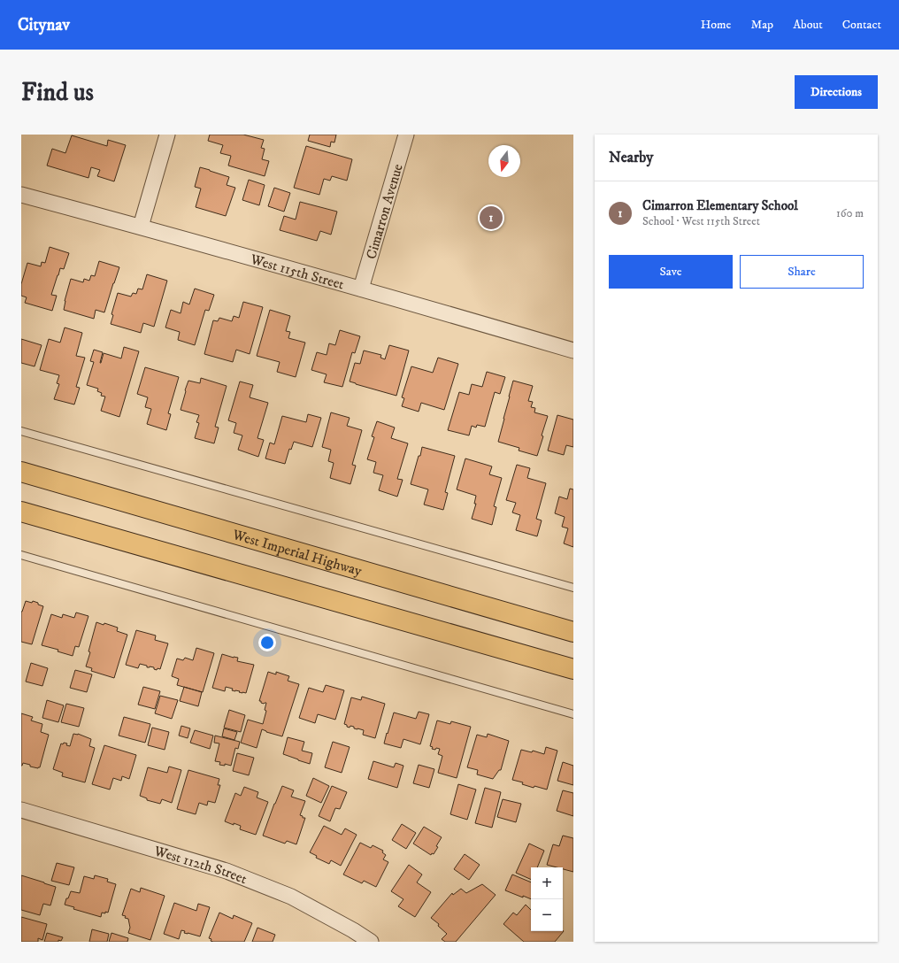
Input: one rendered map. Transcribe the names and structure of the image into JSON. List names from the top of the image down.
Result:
{
  "streets": {
    "main road": ["West Imperial Highway"],
    "street": ["Cimarron Avenue", "West 115th Street", "West 112th Street"]
  },
  "crossings": [
    ["Cimarron Avenue", "West 115th Street"]
  ],
  "north": "bottom",
  "page": {
    "header": "Citynav",
    "nav": [
      "Home",
      "Map",
      "About",
      "Contact"
    ],
    "buttons": [
      "Directions",
      ["Save", "Share"]
    ],
    "title": "Find us",
    "heading": "Nearby",
    "list": [
      {
        "mark": "1",
        "name": "Cimarron Elementary School",
        "note": "School · West 115th Street",
        "value": "160 m"
      }
    ],
    "pins": "1",
    "map_buttons": ["+", "−"]
  }
}
